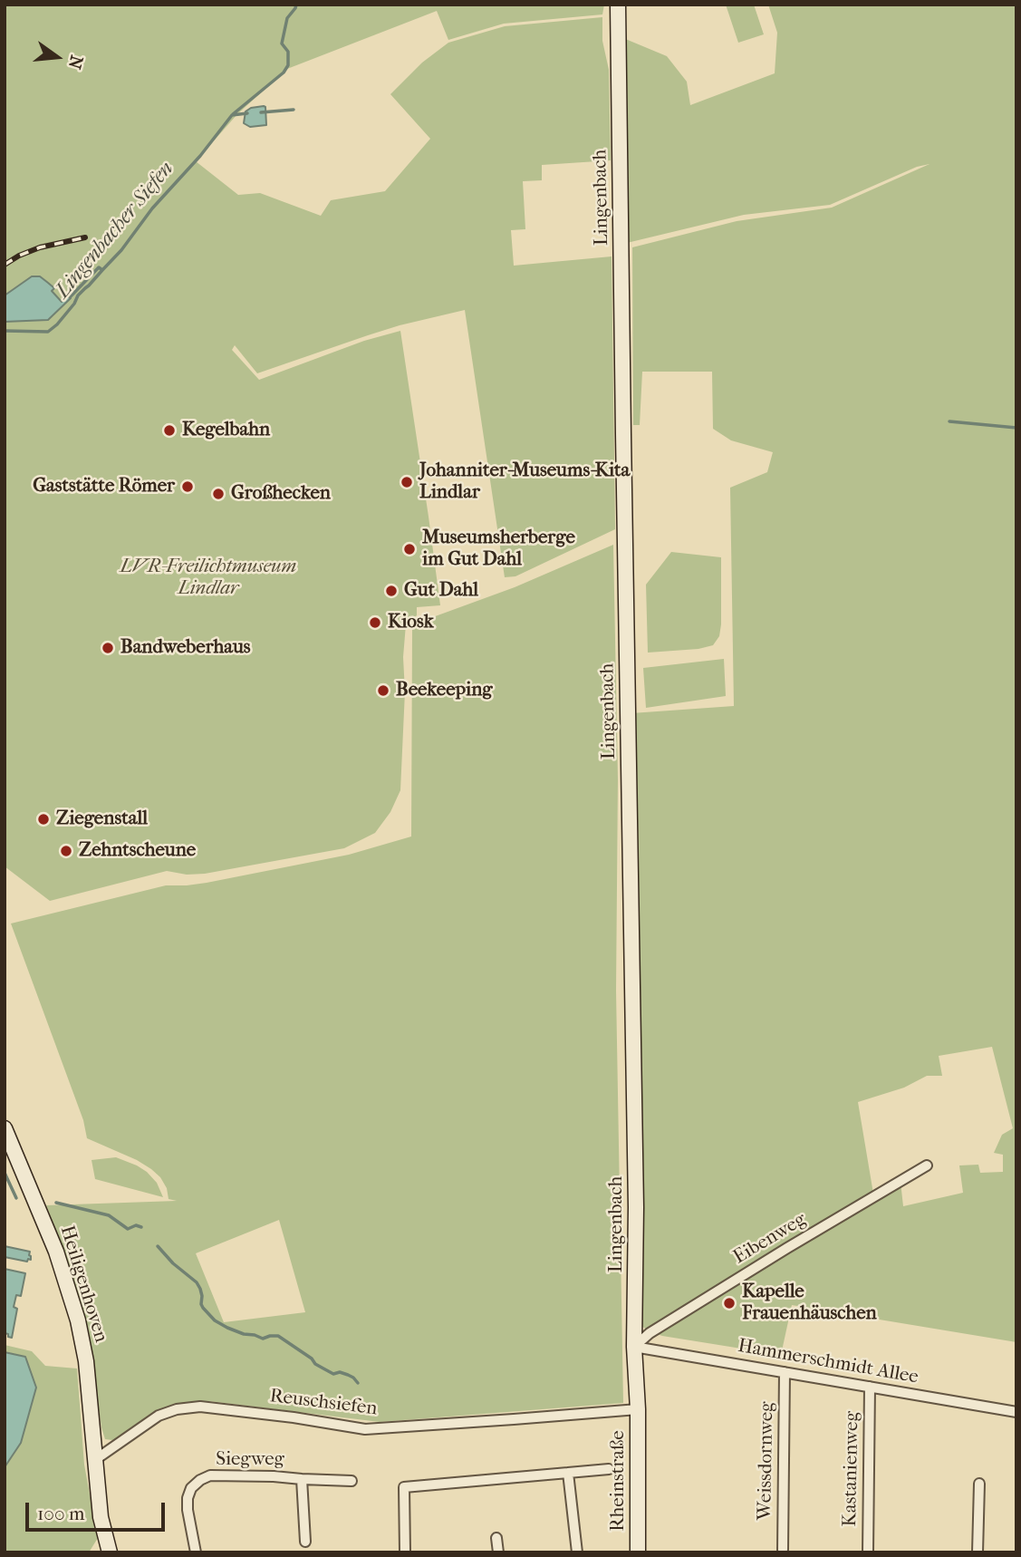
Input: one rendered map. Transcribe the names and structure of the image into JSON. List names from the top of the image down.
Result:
{
  "streets": {
    "street": [
      "Lingenbach",
      "Eibenweg",
      "Heiligenhoven",
      "Hammerschmidt Allee",
      "Reuschsiefen",
      "Siegweg",
      "Weissdornweg",
      "Kastanienweg",
      "Rheinstraße"
    ]
  },
  "crossings": [
    ["Lingenbach", "Eibenweg"],
    ["Lingenbach", "Hammerschmidt Allee"],
    ["Lingenbach", "Reuschsiefen"],
    ["Lingenbach", "Rheinstraße"],
    ["Eibenweg", "Hammerschmidt Allee"],
    ["Heiligenhoven", "Reuschsiefen"],
    ["Hammerschmidt Allee", "Weissdornweg"],
    ["Hammerschmidt Allee", "Kastanienweg"],
    ["Reuschsiefen", "Rheinstraße"]
  ],
  "water": ["Lingenbacher Siefen"],
  "parks": ["LVR-Freilichtmuseum Lindlar"],
  "places": [
    "Kegelbahn",
    "Johanniter-Museums-Kita Lindlar",
    "Gaststätte Römer",
    "Großhecken",
    "Museumsherberge im Gut Dahl",
    "Gut Dahl",
    "Kiosk",
    "Bandweberhaus",
    "Beekeeping",
    "Ziegenstall",
    "Zehntscheune",
    "Kapelle Frauenhäuschen"
  ],
  "scale_bar": "100 m",
  "north": "right"
}
